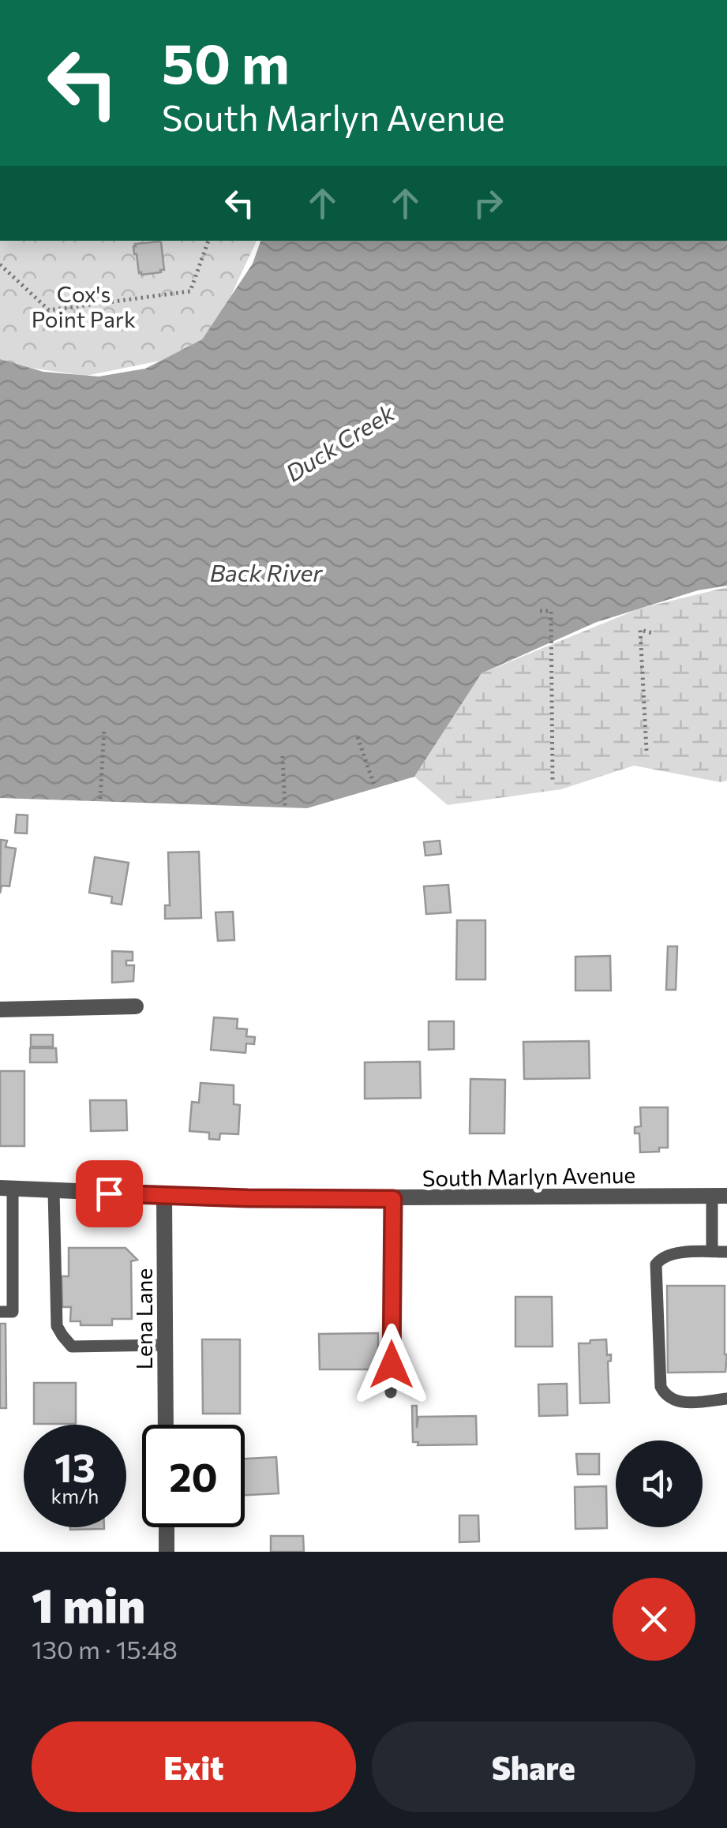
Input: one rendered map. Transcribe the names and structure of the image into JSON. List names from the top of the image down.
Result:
{
  "streets": {
    "street": ["South Marlyn Avenue", "Lena Lane"]
  },
  "crossings": [
    ["South Marlyn Avenue", "Lena Lane"]
  ],
  "water": ["Duck Creek", "Back River"],
  "parks": ["Cox's Point Park"],
  "page": {
    "turn": ["50 m", "South Marlyn Avenue"],
    "speed": "13 km/h",
    "limit": "20",
    "heading": ["1 min", "130 m · 15:48"],
    "buttons": ["Exit", "Share"]
  }
}
